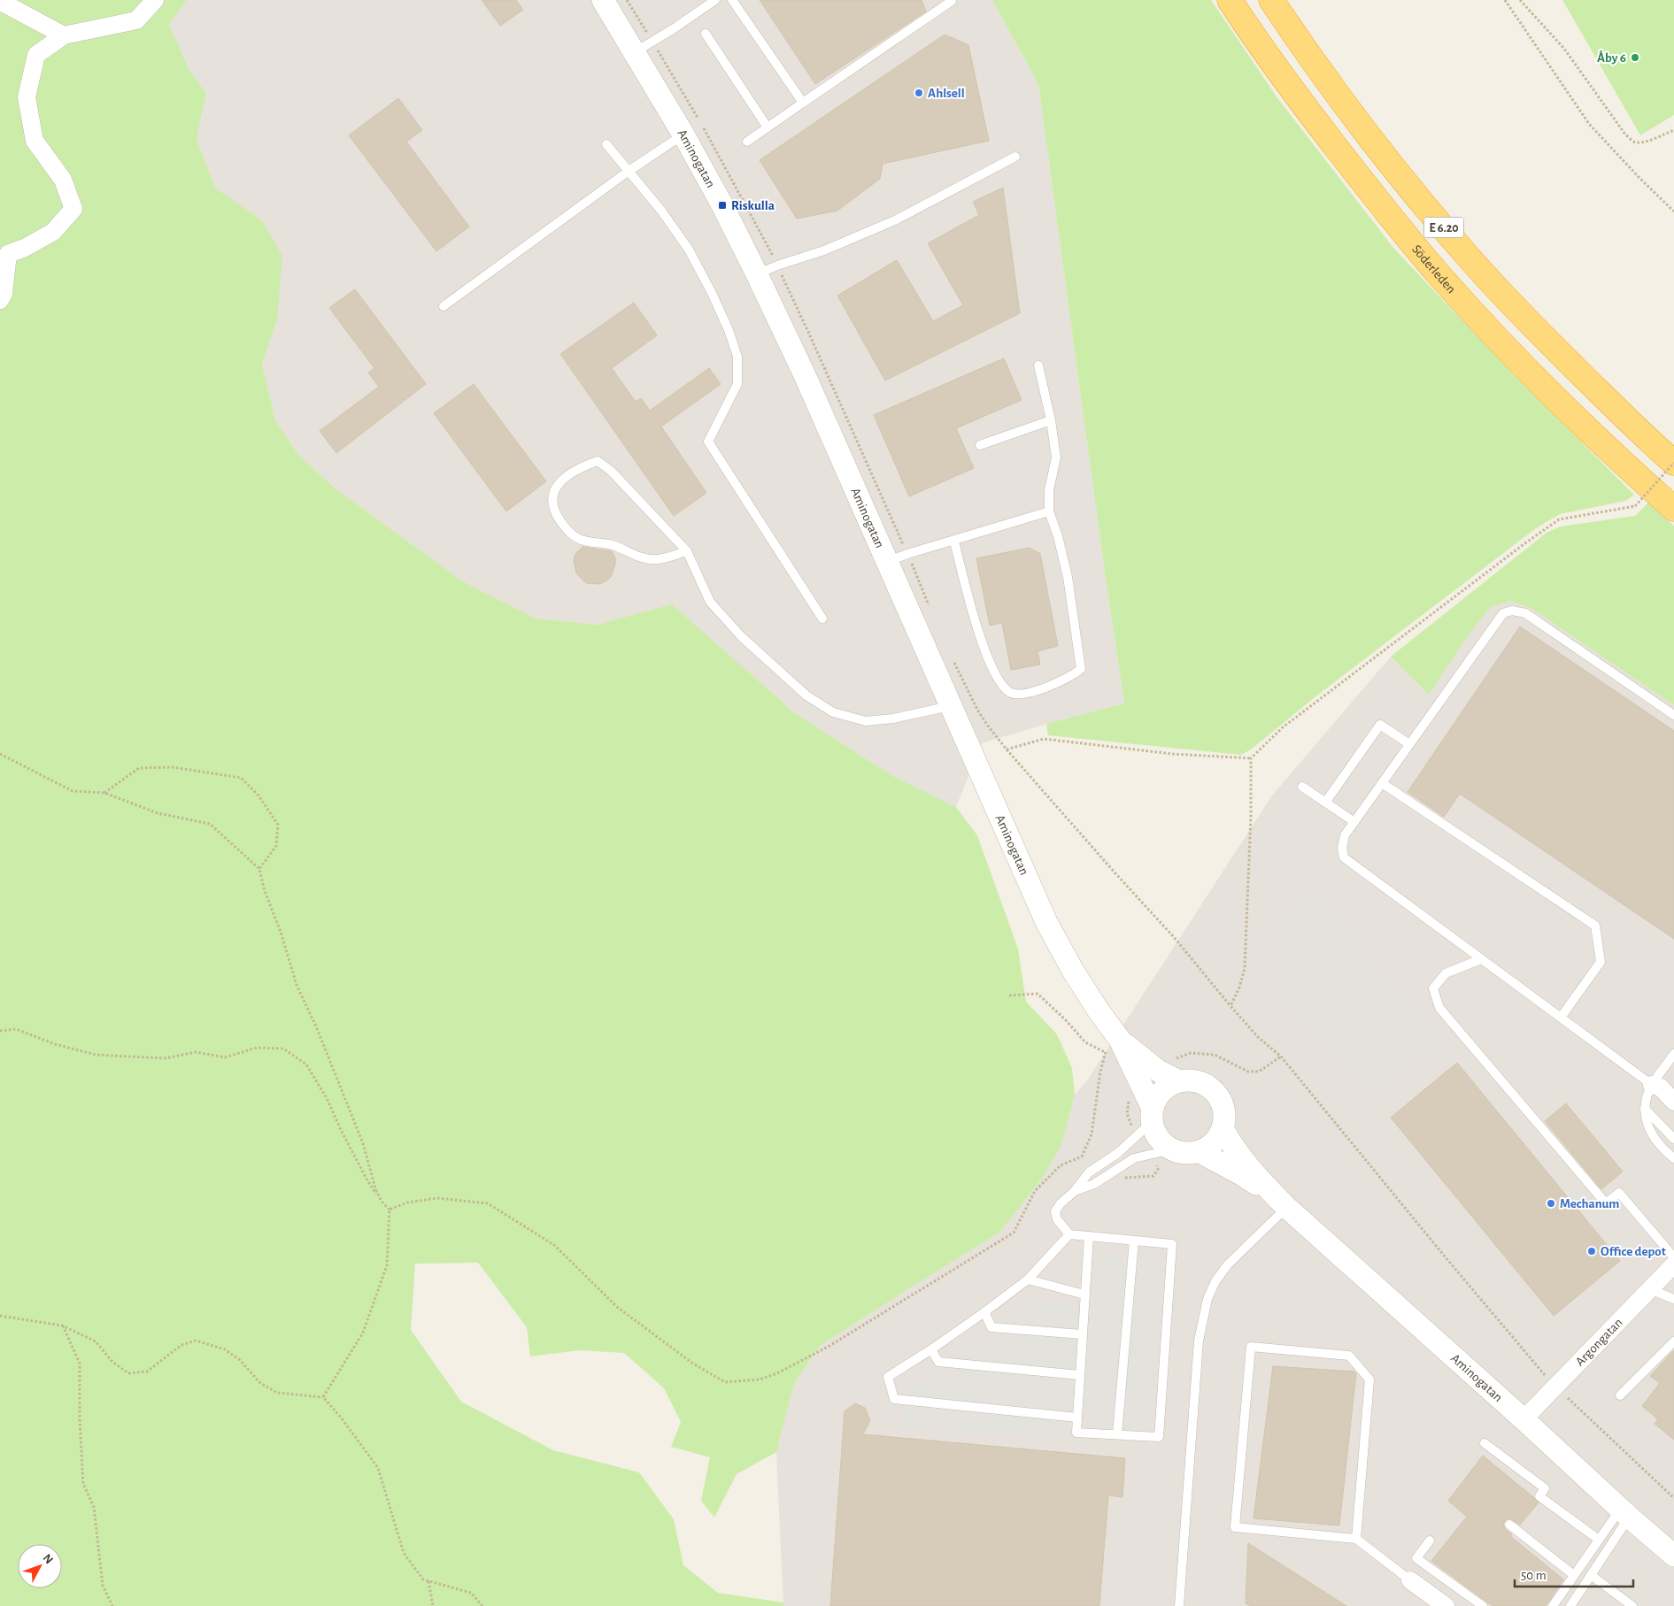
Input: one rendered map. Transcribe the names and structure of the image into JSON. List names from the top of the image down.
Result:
{
  "streets": {
    "highway": ["E 6.20", "Söderleden"],
    "street": ["Aminogatan", "Argongatan"]
  },
  "crossings": [
    ["Aminogatan", "Argongatan"]
  ],
  "places": {
    "other": [
      "Åby 6",
      "Ahlsell",
      "Mechanum",
      "Office depot"
    ],
    "transit": ["Riskulla"]
  },
  "scale_bar": "50 m",
  "north": "top right"
}
